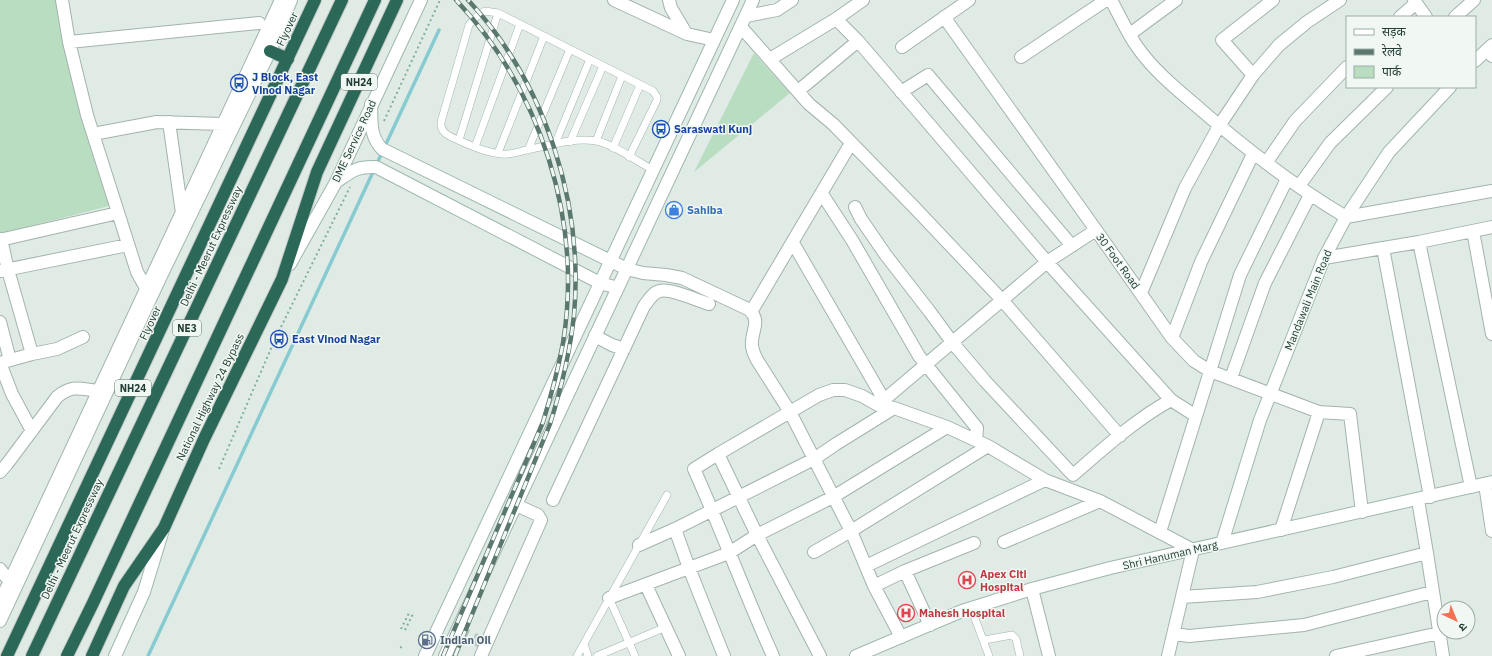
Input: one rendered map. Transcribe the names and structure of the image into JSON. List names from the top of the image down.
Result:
{
  "streets": {
    "highway": [
      "Flyover",
      "NH24",
      "Delhi - Meerut Expressway",
      "NE3",
      "National Highway 24 Bypass"
    ],
    "street": [
      "DME Service Road",
      "30 Foot Road",
      "Mandawali Main Road",
      "Shri Hanuman Marg"
    ]
  },
  "crossings": [
    ["NH24", "DME Service Road"],
    ["NH24", "National Highway 24 Bypass"],
    ["DME Service Road", "National Highway 24 Bypass"],
    ["30 Foot Road", "Mandawali Main Road"],
    ["30 Foot Road", "Shri Hanuman Marg"],
    ["Mandawali Main Road", "Shri Hanuman Marg"]
  ],
  "places": {
    "bus stop": ["J Block, East Vinod Nagar", "Saraswati Kunj", "East Vinod Nagar"],
    "shop": ["Sahiba"],
    "hospital": ["Apex Citi Hospital", "Mahesh Hospital"],
    "fuel station": ["Indian Oil"]
  },
  "legend": ["सड़क", "रेलवे", "पार्क"],
  "north": "bottom right"
}
